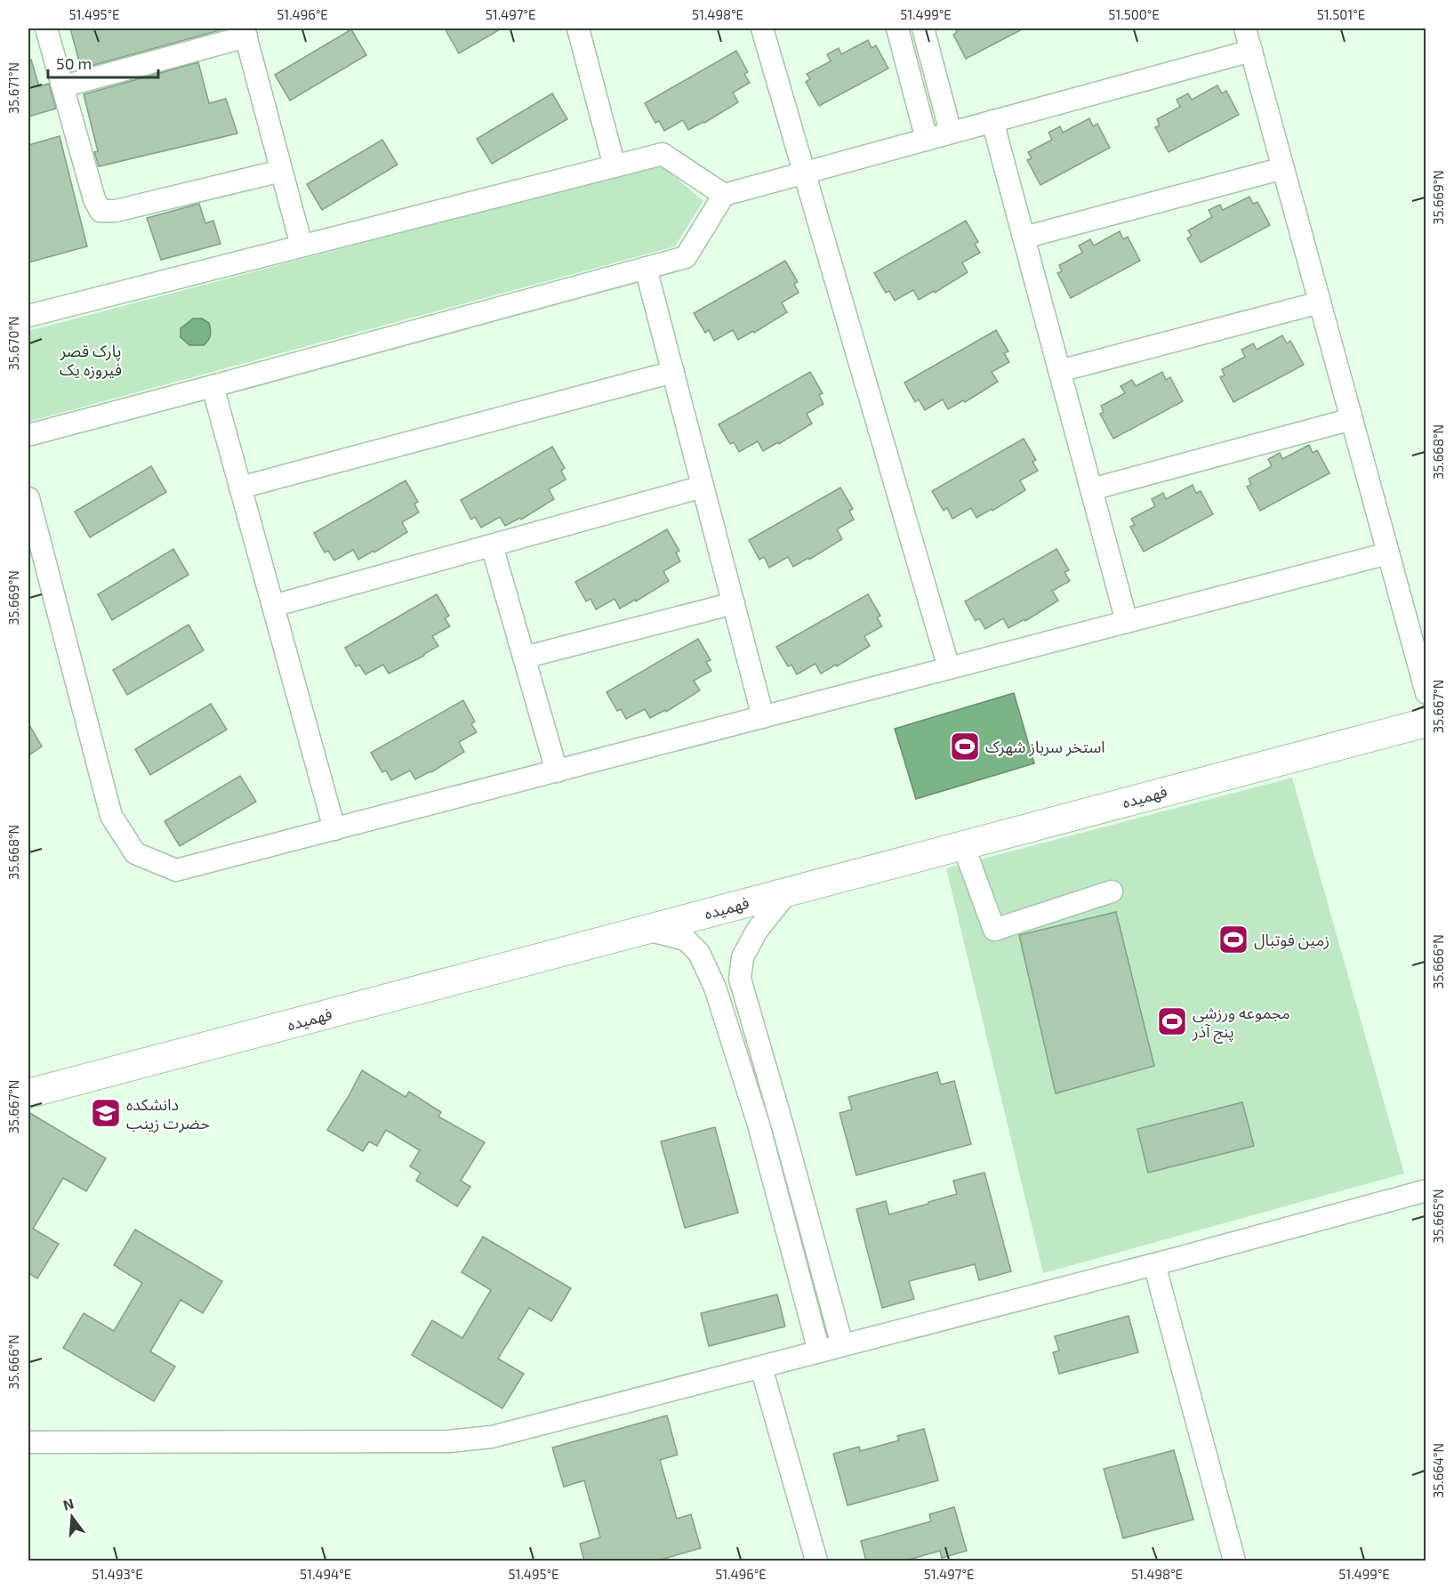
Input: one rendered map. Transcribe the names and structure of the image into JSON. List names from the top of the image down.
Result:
{
  "streets": {
    "main road": ["فهمیده"]
  },
  "parks": ["پارک قصر فیروزه یک"],
  "places": {
    "sports": ["استخر سرباز شهرک", "زمین فوتبال", "مجموعه ورزشی پنج آذر"],
    "school or university": ["دانشکده حضرت زینب"]
  },
  "scale_bar": "50 m",
  "north": "top",
  "coordinates": [
    "51.495°E",
    "51.496°E",
    "51.497°E",
    "51.498°E",
    "51.499°E",
    "51.500°E",
    "51.501°E",
    "35.671°N",
    "35.669°N",
    "35.670°N",
    "35.668°N",
    "35.667°N",
    "35.666°N",
    "35.665°N",
    "35.664°N",
    "51.493°E",
    "51.494°E"
  ]
}
